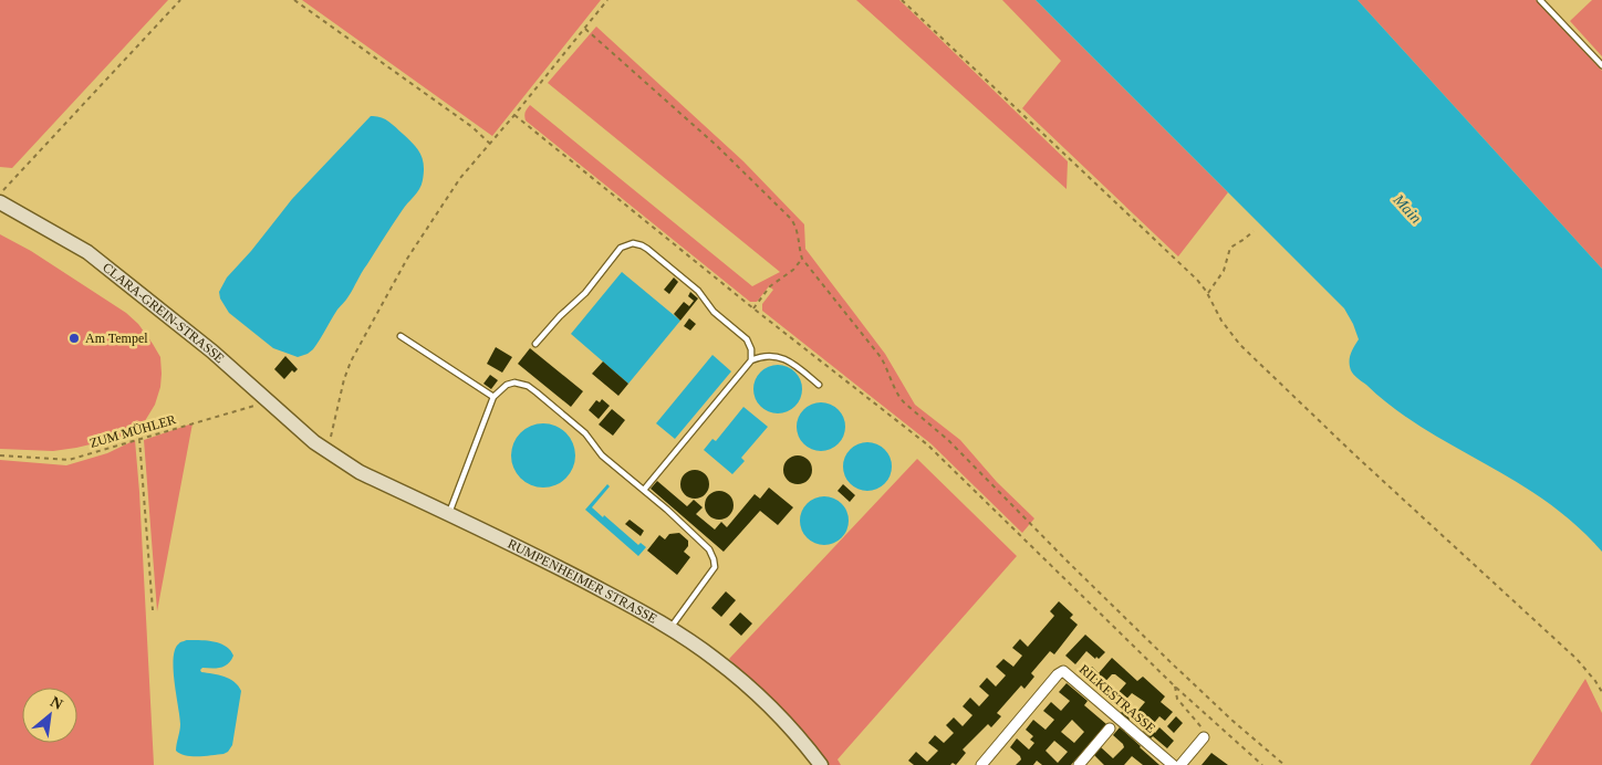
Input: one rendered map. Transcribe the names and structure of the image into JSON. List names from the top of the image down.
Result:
{
  "streets": {
    "street": ["CLARA-GREIN-STRASSE", "RUMPENHEIMER STRASSE", "RILKESTRASSE"],
    "path": ["ZUM MÜHLER"]
  },
  "crossings": [
    ["CLARA-GREIN-STRASSE", "ZUM MÜHLER"],
    ["CLARA-GREIN-STRASSE", "RUMPENHEIMER STRASSE"]
  ],
  "water": ["Main"],
  "places": ["Am Tempel"],
  "north": "top right"
}
